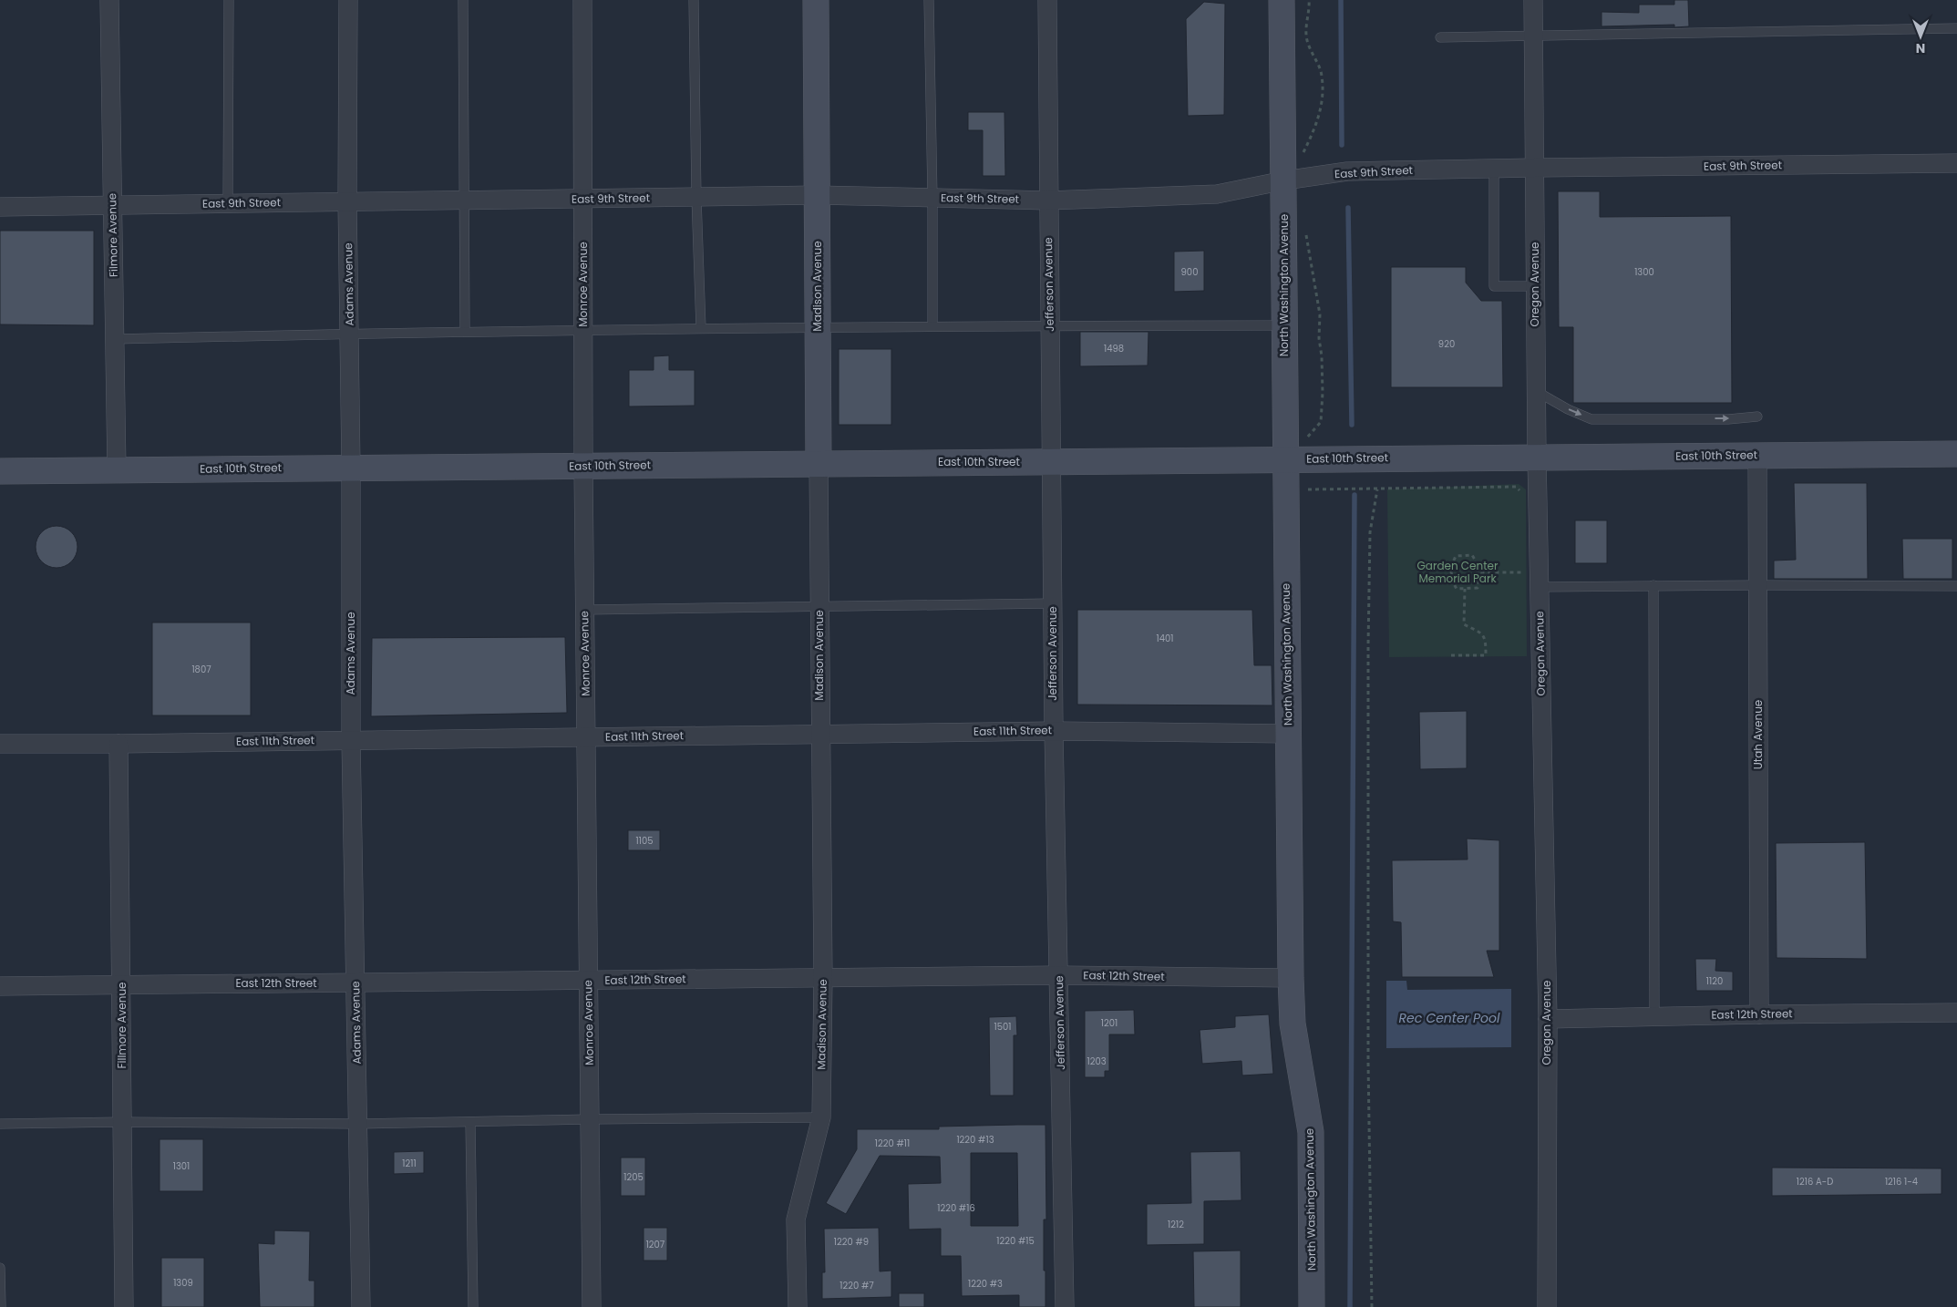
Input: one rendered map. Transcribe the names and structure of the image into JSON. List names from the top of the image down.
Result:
{
  "streets": {
    "main road": ["North Washington Avenue", "Madison Avenue", "East 10th Street"],
    "street": [
      "East 9th Street",
      "Filmore Avenue",
      "Adams Avenue",
      "Monroe Avenue",
      "Jefferson Avenue",
      "Oregon Avenue",
      "East 11th Street",
      "Utah Avenue",
      "East 12th Street",
      "Fillmore Avenue"
    ]
  },
  "crossings": [
    ["East 9th Street", "Filmore Avenue"],
    ["East 9th Street", "Adams Avenue"],
    ["East 9th Street", "Monroe Avenue"],
    ["East 9th Street", "Jefferson Avenue"],
    ["East 9th Street", "Oregon Avenue"],
    ["East 9th Street", "North Washington Avenue"],
    ["East 9th Street", "Madison Avenue"],
    ["Filmore Avenue", "East 10th Street"],
    ["Adams Avenue", "East 10th Street"],
    ["Adams Avenue", "East 11th Street"],
    ["Adams Avenue", "East 12th Street"],
    ["Monroe Avenue", "East 10th Street"],
    ["Monroe Avenue", "East 11th Street"],
    ["Monroe Avenue", "East 12th Street"],
    ["Jefferson Avenue", "East 10th Street"],
    ["Jefferson Avenue", "East 11th Street"],
    ["Jefferson Avenue", "East 12th Street"],
    ["Oregon Avenue", "East 10th Street"],
    ["Oregon Avenue", "East 12th Street"],
    ["North Washington Avenue", "East 10th Street"],
    ["North Washington Avenue", "East 11th Street"],
    ["North Washington Avenue", "East 12th Street"],
    ["Madison Avenue", "East 10th Street"],
    ["Madison Avenue", "East 11th Street"],
    ["Madison Avenue", "East 12th Street"],
    ["East 10th Street", "Utah Avenue"],
    ["East 11th Street", "Fillmore Avenue"],
    ["Utah Avenue", "East 12th Street"],
    ["East 12th Street", "Fillmore Avenue"]
  ],
  "water": ["Rec Center Pool"],
  "parks": ["Garden Center Memorial Park"],
  "house_numbers": [
    "900",
    "1300",
    "920",
    "1498",
    "1401",
    "1807",
    "1105",
    "1120",
    "1201",
    "1501",
    "1203",
    "1220 #13",
    "1220 #11",
    "1211",
    "1301",
    "1205",
    "1216 A-D",
    "1216 1-4",
    "1220 #16",
    "1212",
    "1220 #15",
    "1220 #9",
    "1207",
    "1309",
    "1220 #3",
    "1220 #7"
  ],
  "north": "bottom"
}
